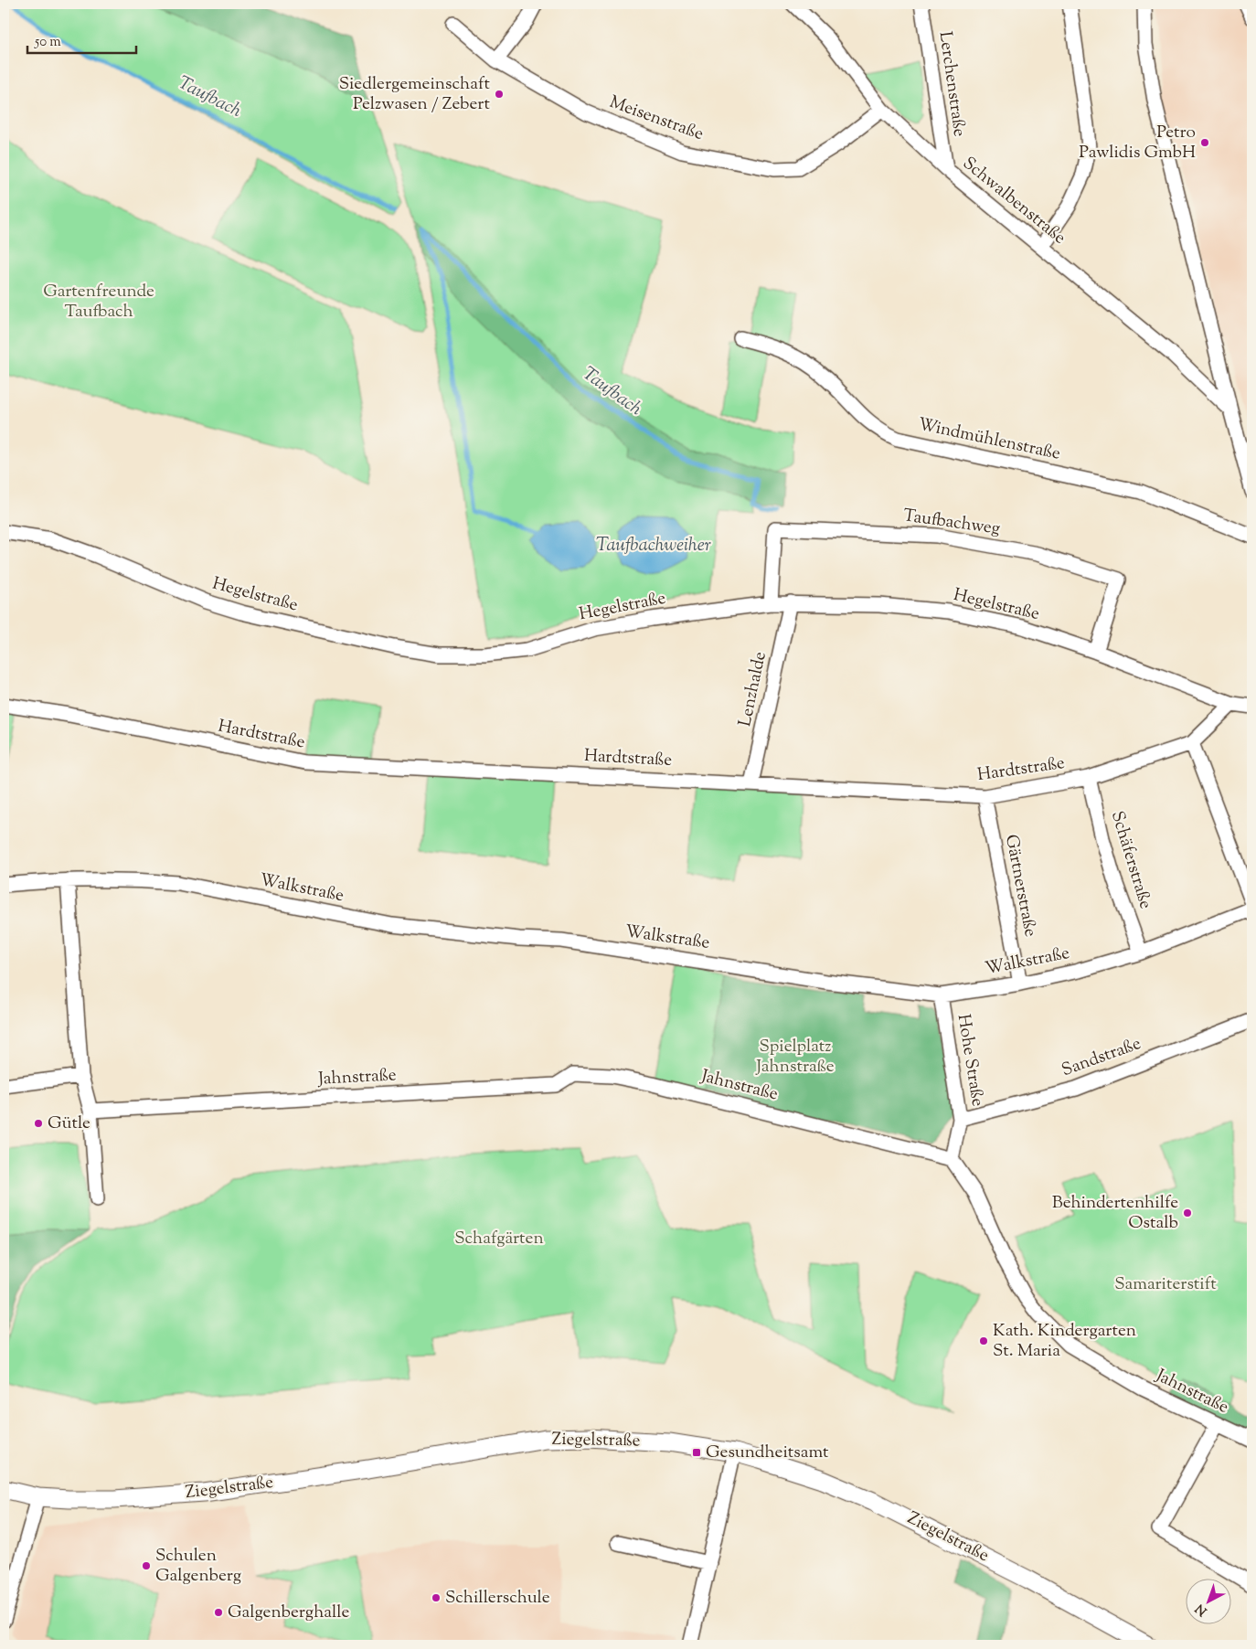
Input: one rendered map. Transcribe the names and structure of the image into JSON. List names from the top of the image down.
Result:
{
  "streets": {
    "main road": ["Ziegelstraße"],
    "street": [
      "Lerchenstraße",
      "Meisenstraße",
      "Schwalbenstraße",
      "Windmühlenstraße",
      "Taufbachweg",
      "Hegelstraße",
      "Lenzhalde",
      "Hardtstraße",
      "Schäferstraße",
      "Gärtnerstraße",
      "Walkstraße",
      "Sandstraße",
      "Hohe Straße",
      "Jahnstraße"
    ]
  },
  "crossings": [
    ["Lerchenstraße", "Schwalbenstraße"],
    ["Meisenstraße", "Schwalbenstraße"],
    ["Taufbachweg", "Hegelstraße"],
    ["Hegelstraße", "Lenzhalde"],
    ["Hegelstraße", "Hardtstraße"],
    ["Lenzhalde", "Hardtstraße"],
    ["Hardtstraße", "Schäferstraße"],
    ["Hardtstraße", "Gärtnerstraße"],
    ["Schäferstraße", "Walkstraße"],
    ["Gärtnerstraße", "Walkstraße"],
    ["Walkstraße", "Hohe Straße"],
    ["Sandstraße", "Hohe Straße"],
    ["Hohe Straße", "Jahnstraße"]
  ],
  "water": ["Taufbach", "Taufbachweiher"],
  "parks": [
    "Gartenfreunde Taufbach",
    "Spielplatz Jahnstraße",
    "Schafgärten",
    "Samariterstift"
  ],
  "places": {
    "other": [
      "Siedlergemeinschaft Pelzwasen / Zebert",
      "Petro Pawlidis GmbH",
      "Gütle",
      "Behindertenhilfe Ostalb",
      "Kath. Kindergarten St. Maria",
      "Schulen Galgenberg",
      "Schillerschule",
      "Galgenberghalle"
    ],
    "transit": ["Gesundheitsamt"]
  },
  "scale_bar": "50 m",
  "north": "bottom left"
}
